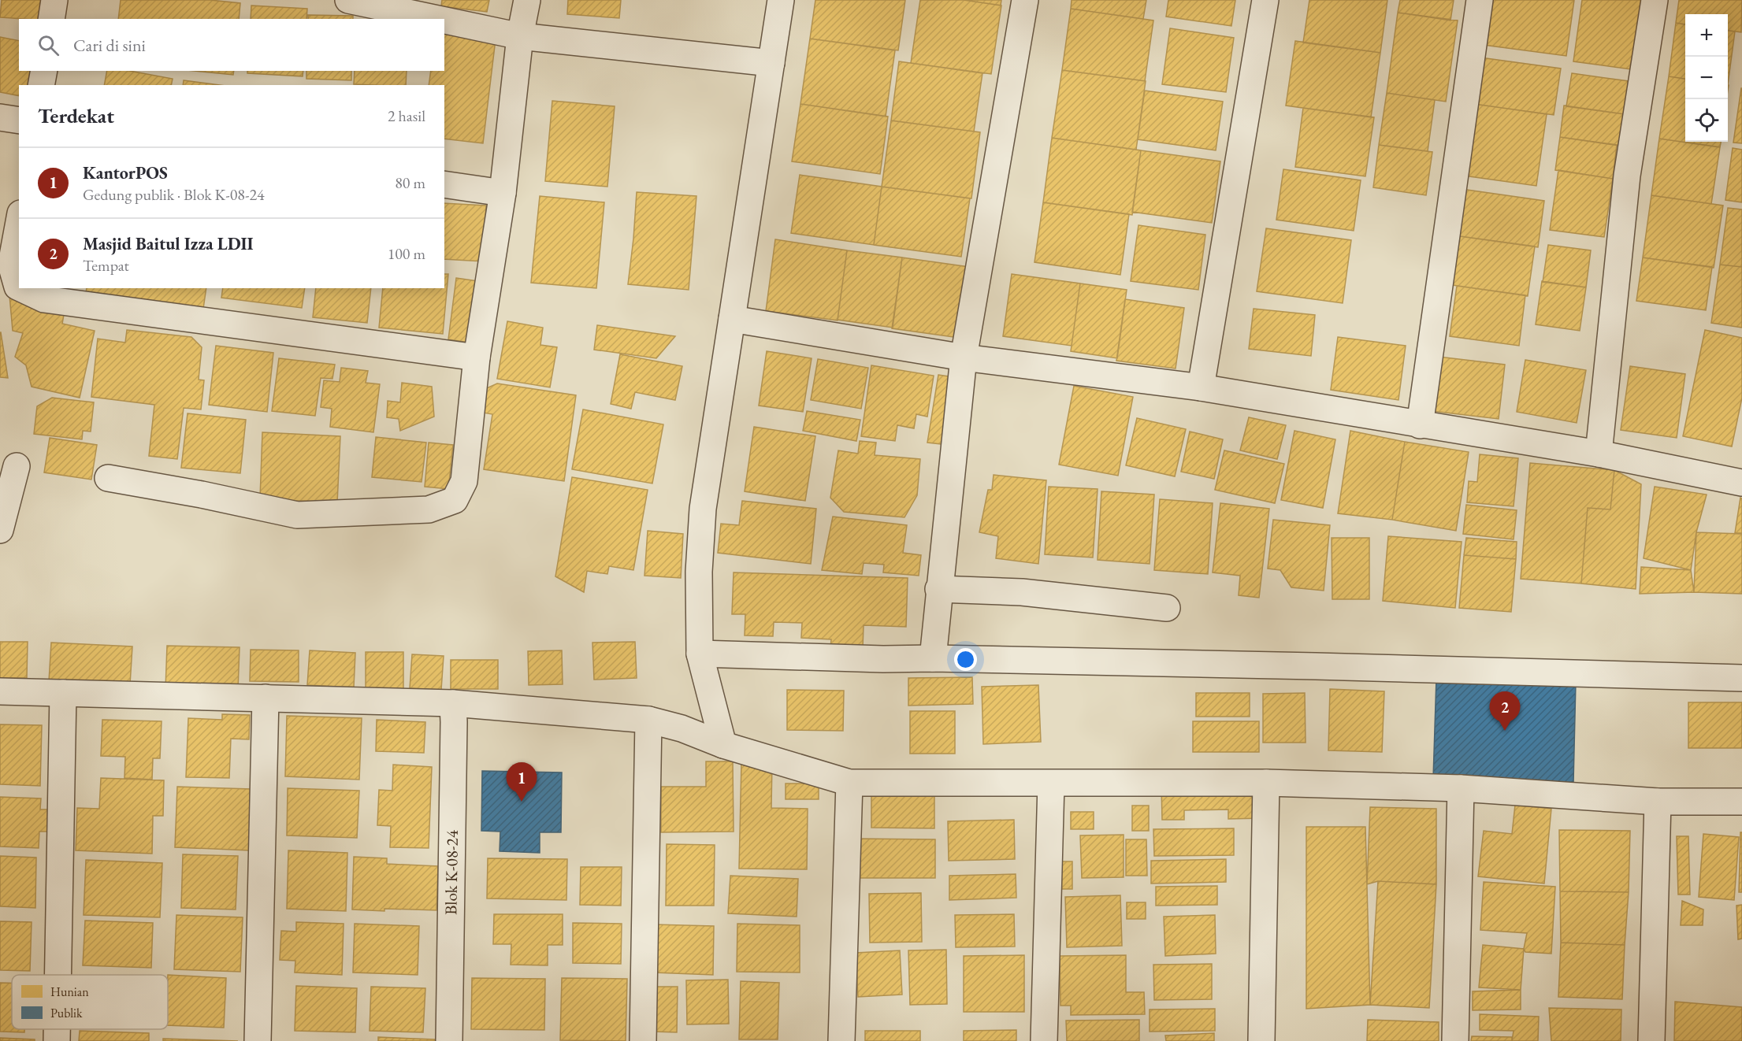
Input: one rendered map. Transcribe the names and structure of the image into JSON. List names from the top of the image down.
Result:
{
  "streets": {
    "street": ["Blok K-08-24"]
  },
  "legend": ["Hunian", "Publik"],
  "page": {
    "map_buttons": ["+", "−"],
    "search": "Cari di sini",
    "heading": ["Terdekat", "2 hasil"],
    "list": [
      {
        "mark": "1",
        "name": "KantorPOS",
        "note": "Gedung publik · Blok K-08-24",
        "value": "80 m"
      },
      {
        "mark": "2",
        "name": "Masjid Baitul Izza LDII",
        "note": "Tempat",
        "value": "100 m"
      }
    ],
    "pins": ["2", "1"]
  }
}
